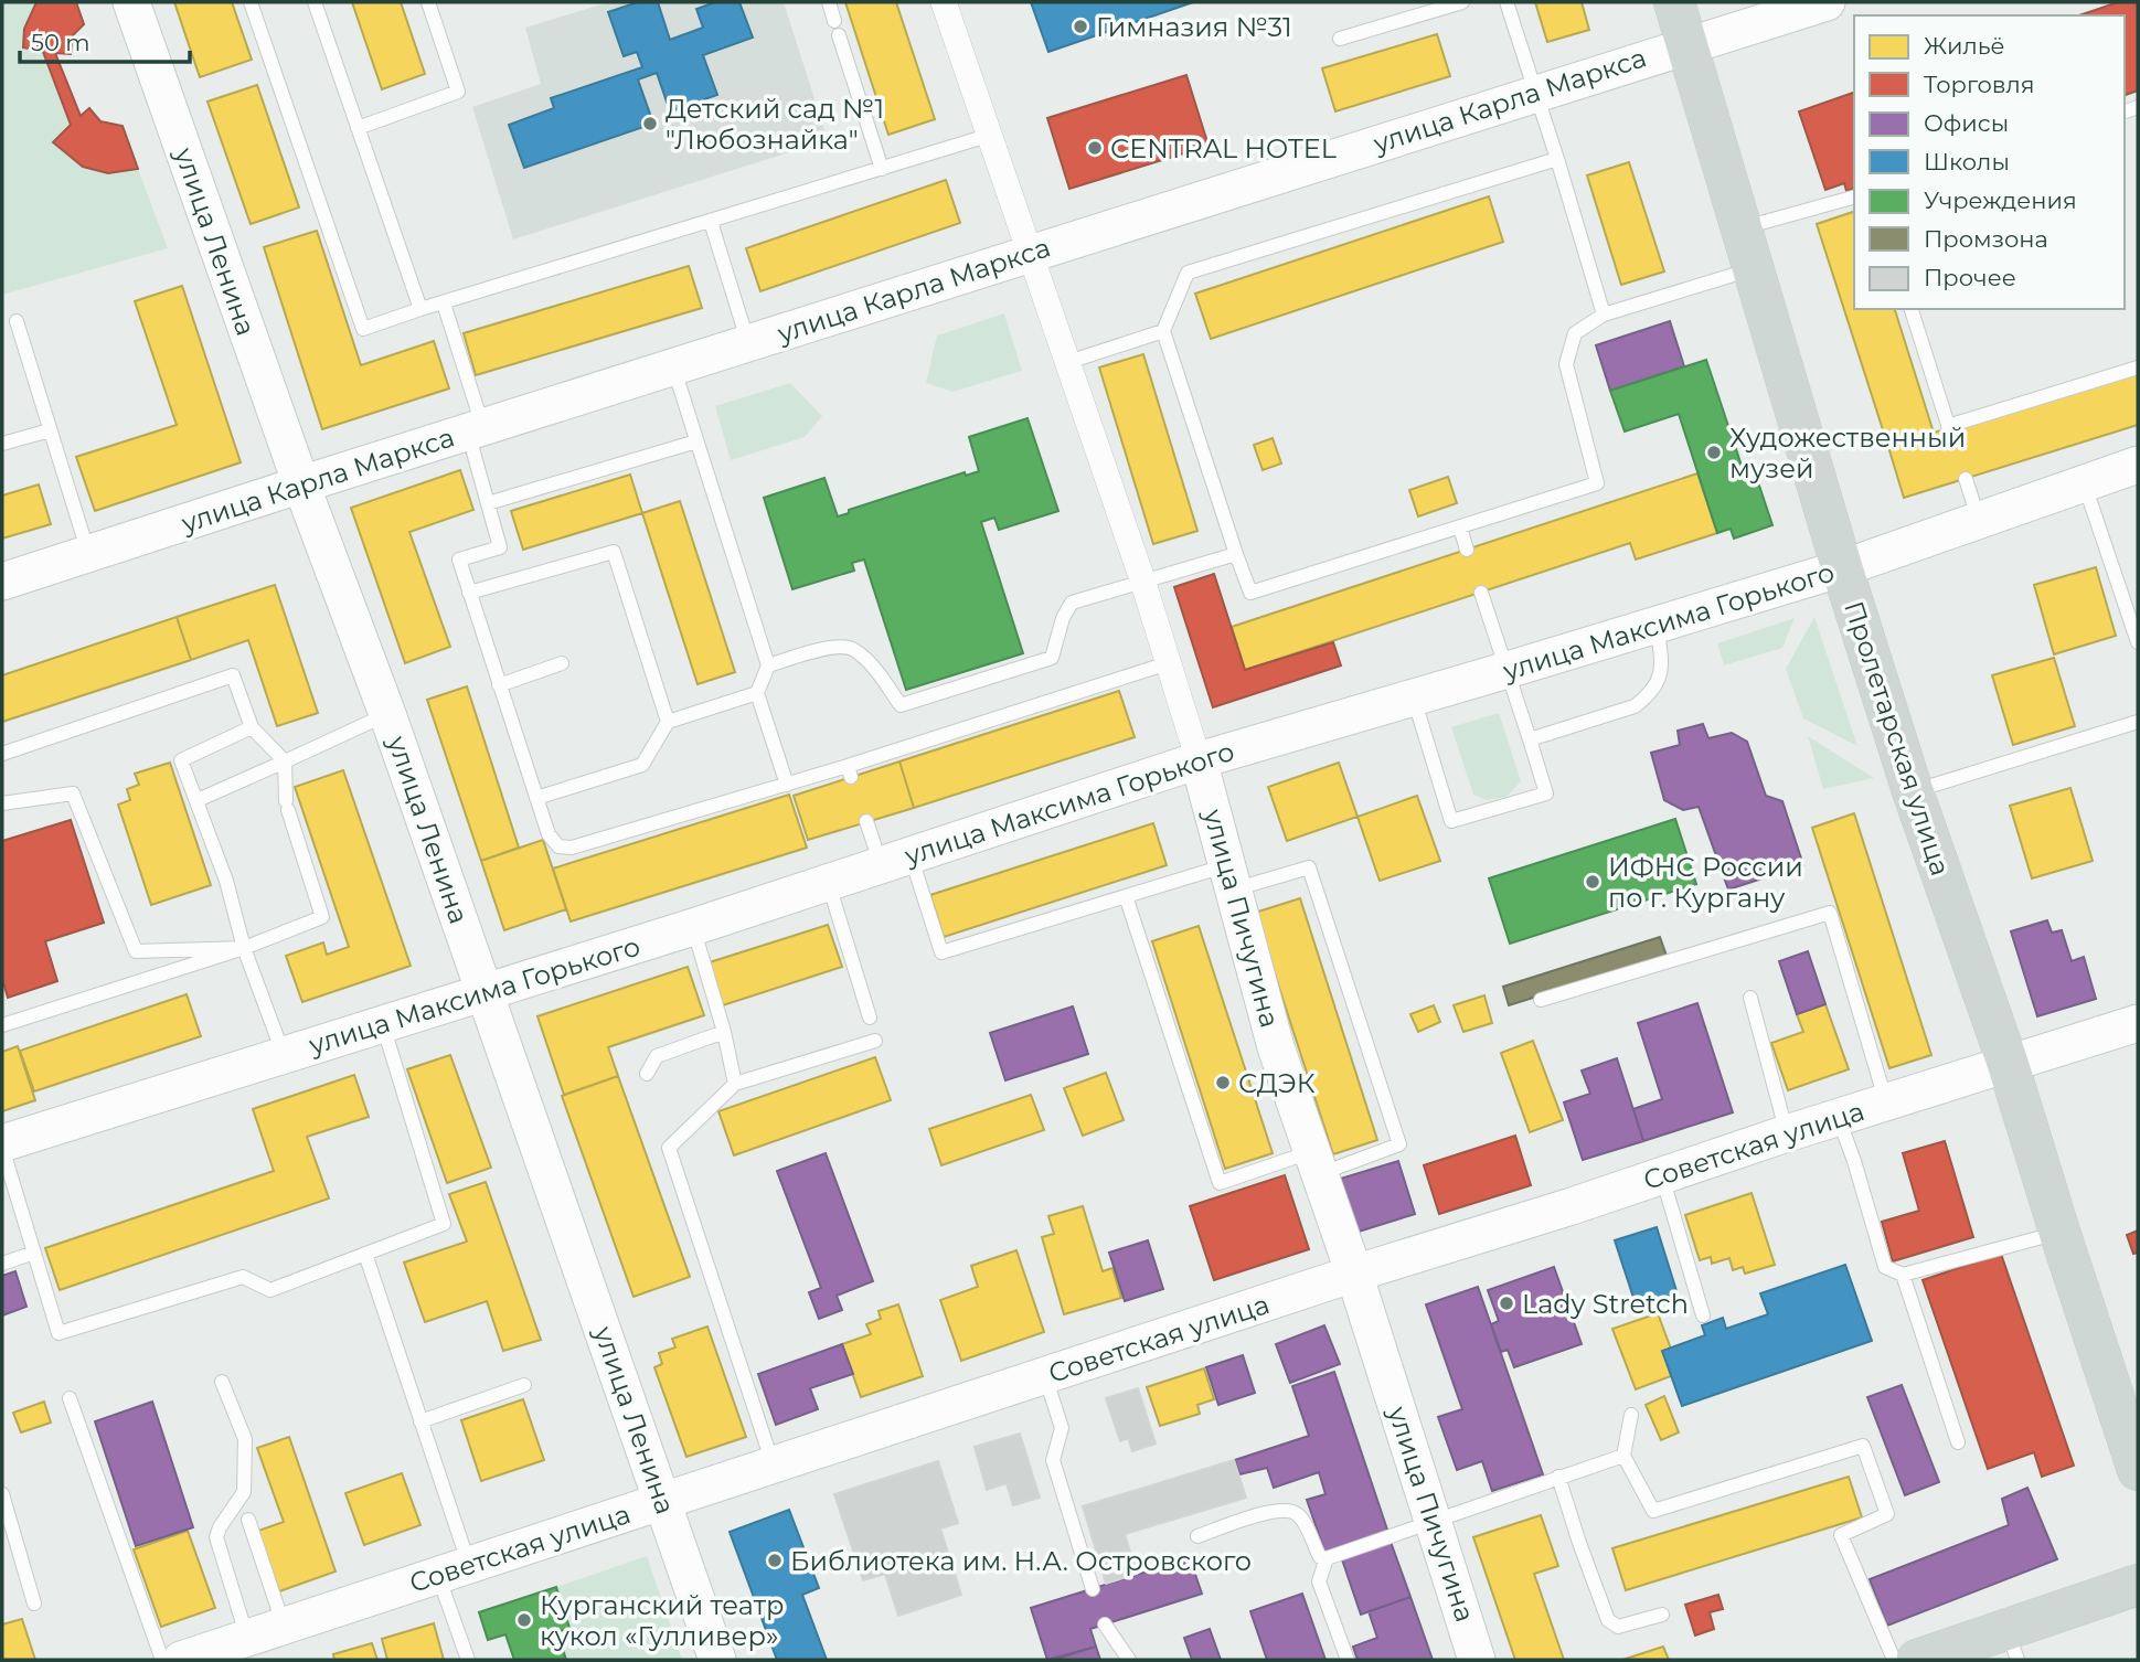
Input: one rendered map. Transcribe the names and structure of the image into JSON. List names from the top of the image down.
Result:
{
  "streets": {
    "main road": ["Пролетарская улица"],
    "street": [
      "улица Карла Маркса",
      "улица Ленина",
      "улица Максима Горького",
      "улица Пичугина",
      "Советская улица"
    ]
  },
  "crossings": [
    ["улица Карла Маркса", "улица Ленина"],
    ["улица Карла Маркса", "Пролетарская улица"],
    ["улица Карла Маркса", "улица Пичугина"],
    ["улица Ленина", "улица Максима Горького"],
    ["улица Ленина", "Советская улица"],
    ["улица Максима Горького", "Пролетарская улица"],
    ["улица Максима Горького", "улица Пичугина"],
    ["Пролетарская улица", "Советская улица"],
    ["улица Пичугина", "Советская улица"]
  ],
  "places": [
    "Гимназия №31",
    "Детский cад №1 \"Любознайка\"",
    "СENTRAL HOTEL",
    "Художественный музей",
    "ИФНС России по г. Кургану",
    "СДЭК",
    "Lady Stretch",
    "Библиотека им. Н.А. Островского",
    "Курганский театр кукол «Гулливер»"
  ],
  "legend": [
    "Жильё",
    "Торговля",
    "Офисы",
    "Школы",
    "Учреждения",
    "Промзона",
    "Прочее"
  ],
  "scale_bar": "50 m"
}
